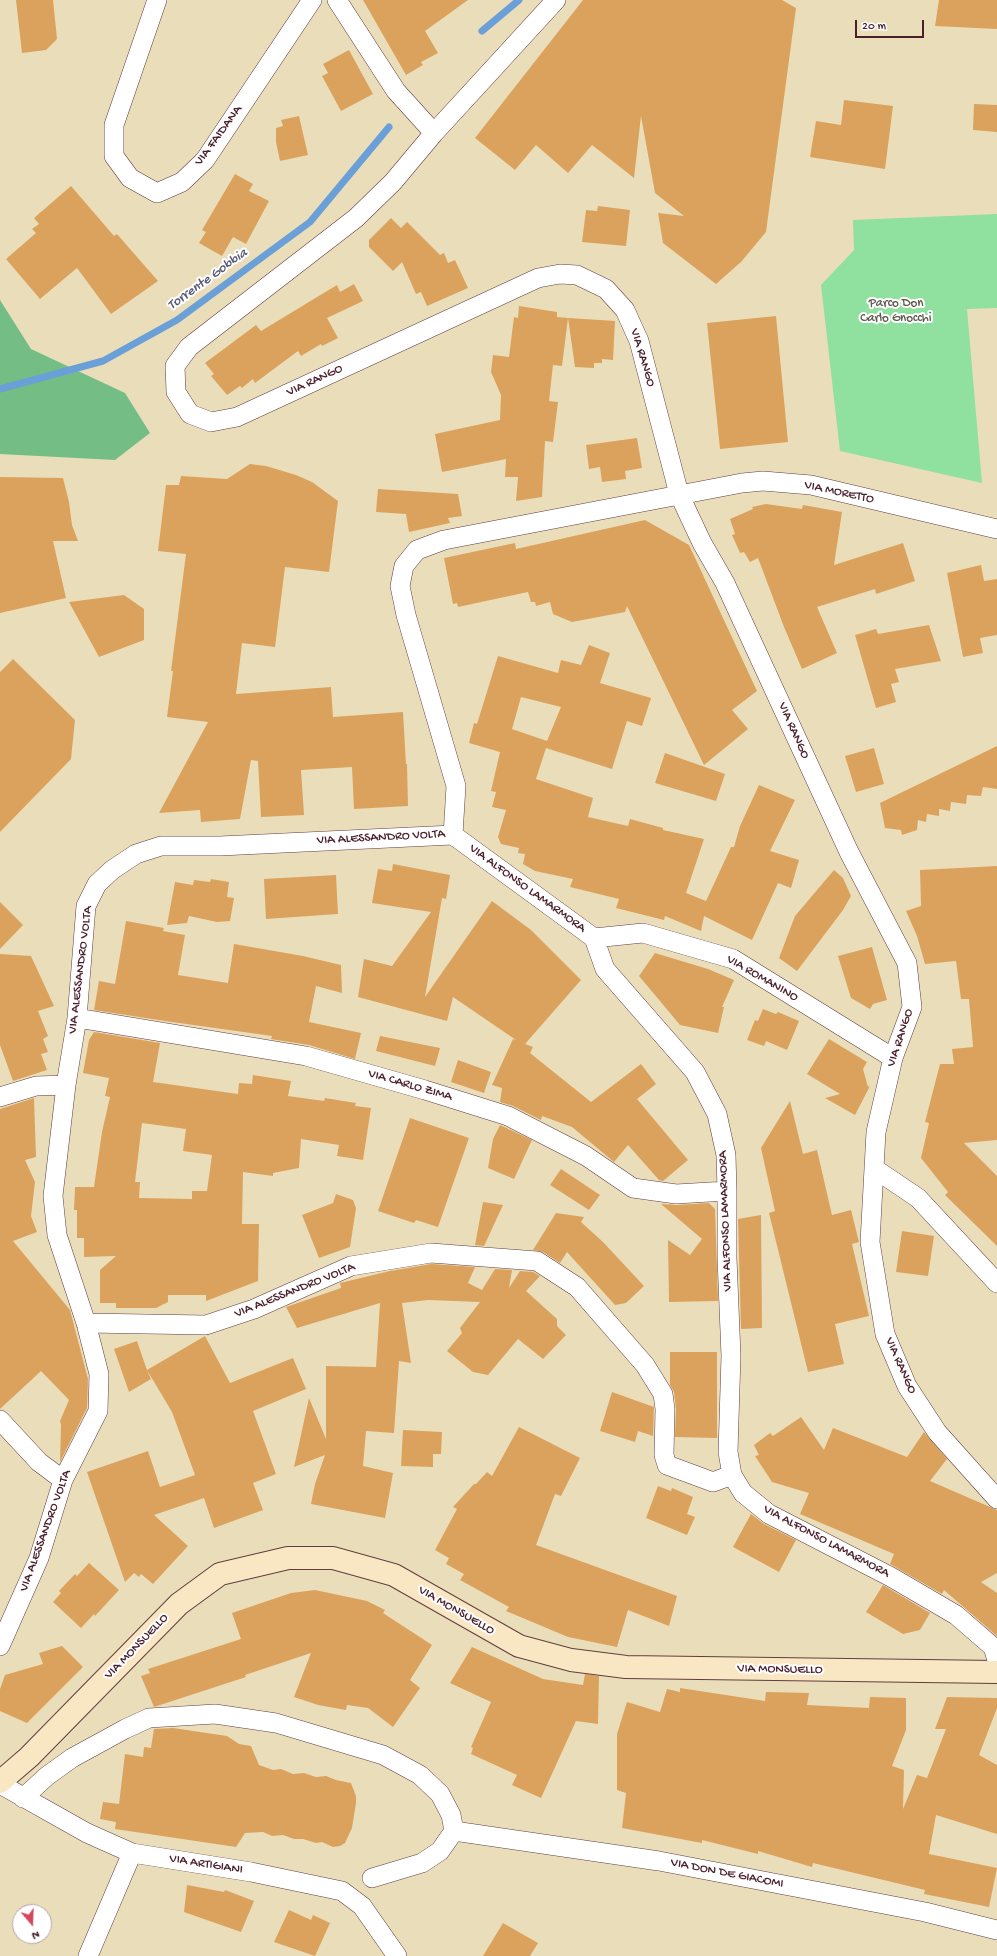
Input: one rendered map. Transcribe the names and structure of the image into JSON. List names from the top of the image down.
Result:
{
  "streets": {
    "main road": ["VIA MONSUELLO"],
    "street": [
      "VIA FAIDANA",
      "VIA RANGO",
      "VIA MORETTO",
      "VIA ALESSANDRO VOLTA",
      "VIA ALFONSO LAMARMORA",
      "VIA ROMANINO",
      "VIA CARLO ZIMA",
      "VIA ARTIGIANI",
      "VIA DON DE GIACOMI"
    ]
  },
  "crossings": [
    ["VIA RANGO", "VIA MORETTO"],
    ["VIA RANGO", "VIA ROMANINO"],
    ["VIA ALESSANDRO VOLTA", "VIA ALFONSO LAMARMORA"],
    ["VIA ALESSANDRO VOLTA", "VIA CARLO ZIMA"],
    ["VIA ALFONSO LAMARMORA", "VIA ROMANINO"],
    ["VIA ALFONSO LAMARMORA", "VIA CARLO ZIMA"],
    ["VIA MONSUELLO", "VIA ARTIGIANI"]
  ],
  "water": ["Torrente Gobbia"],
  "parks": ["Parco Don Carlo Gnocchi"],
  "scale_bar": "20 m",
  "north": "bottom"
}
